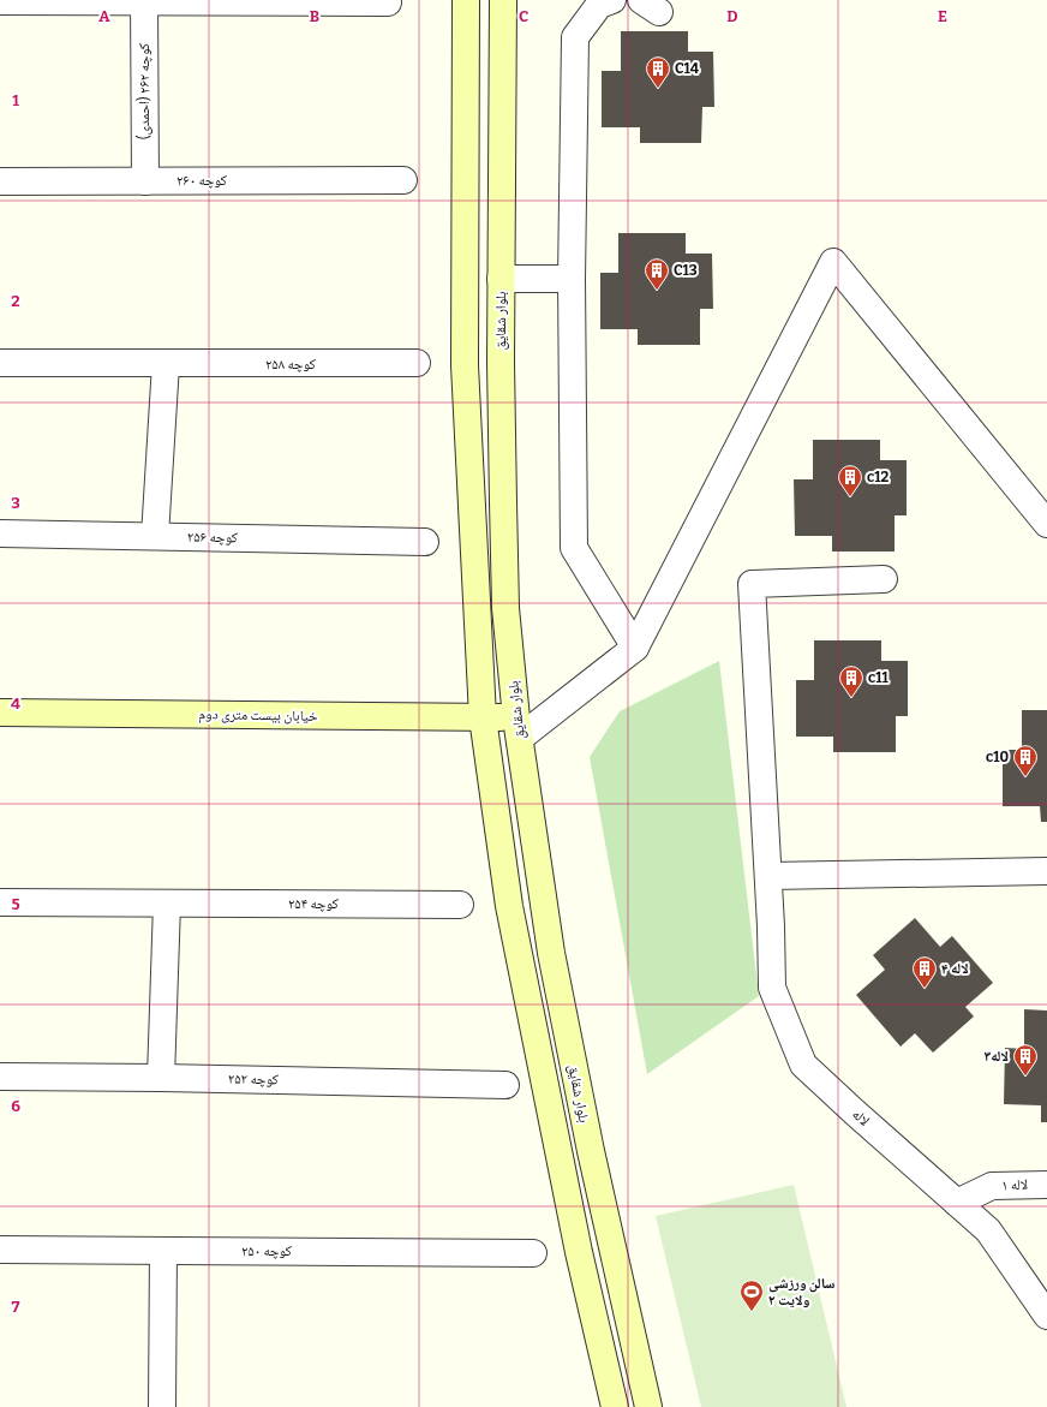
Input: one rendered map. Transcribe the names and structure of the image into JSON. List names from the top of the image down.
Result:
{
  "streets": {
    "main road": ["بلوار شقایق", "خیابان بیست متری دوم"],
    "street": [
      "کوچه ۲۶۲ (احمدی)",
      "کوچه ۲۶۰",
      "کوچه ۲۵۸",
      "کوچه ۲۵۶",
      "کوچه ۲۵۴",
      "کوچه ۲۵۲",
      "لاله",
      "لاله ۱",
      "کوچه ۲۵۰"
    ]
  },
  "crossings": [
    ["کوچه ۲۶۲ (احمدی)", "کوچه ۲۶۰"],
    ["بلوار شقایق", "خیابان بیست متری دوم"],
    ["لاله", "لاله ۱"]
  ],
  "places": {
    "building": [
      "C14",
      "C13",
      "c12",
      "c11",
      "c10",
      "لاله ۴",
      "لاله۳"
    ],
    "sports": ["سالن ورزشی ولایت ۲"]
  },
  "grid": {
    "columns": [
      "A",
      "B",
      "C",
      "D",
      "E"
    ],
    "rows": [
      "1",
      "2",
      "3",
      "4",
      "5",
      "6",
      "7"
    ]
  }
}
